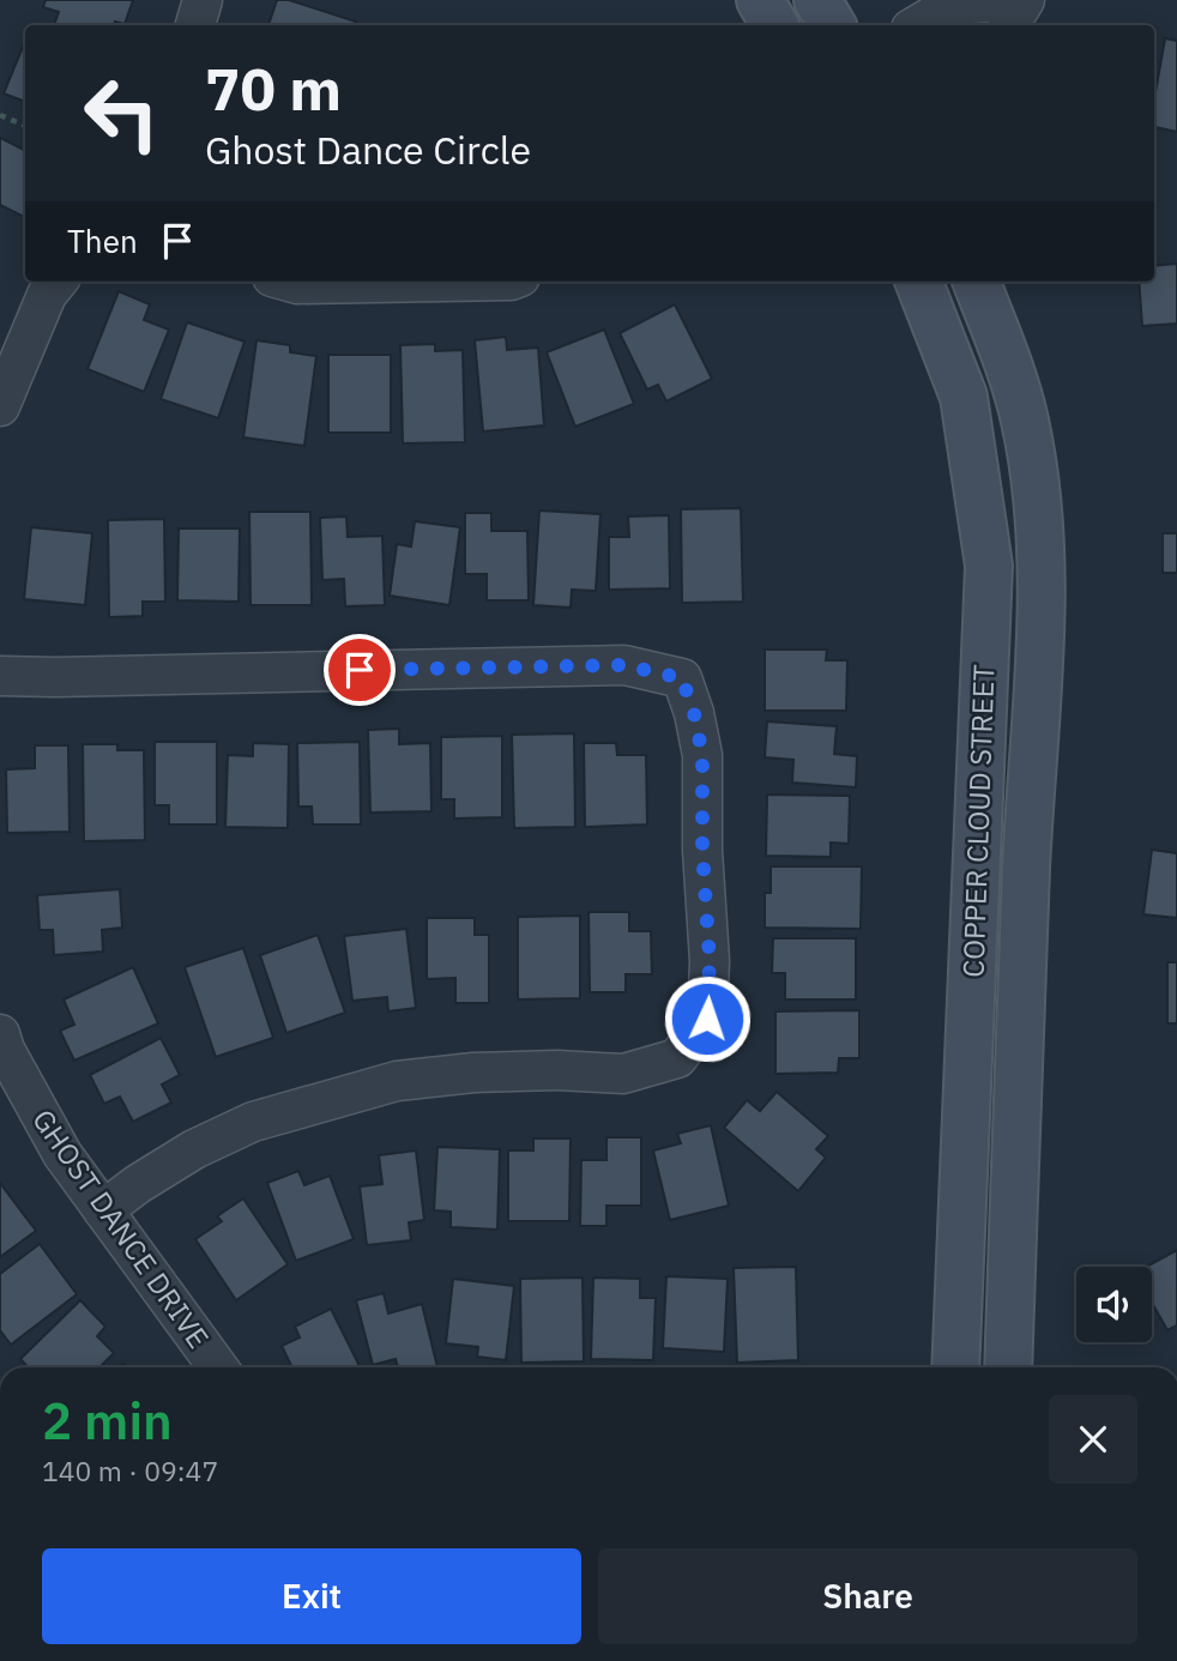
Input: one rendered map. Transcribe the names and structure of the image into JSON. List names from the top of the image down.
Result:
{
  "streets": {
    "street": ["COPPER CLOUD STREET", "GHOST DANCE DRIVE"]
  },
  "page": {
    "turn": ["70 m", "Ghost Dance Circle"],
    "then": "Then",
    "heading": ["2 min", "140 m · 09:47"],
    "buttons": ["Exit", "Share"]
  }
}
